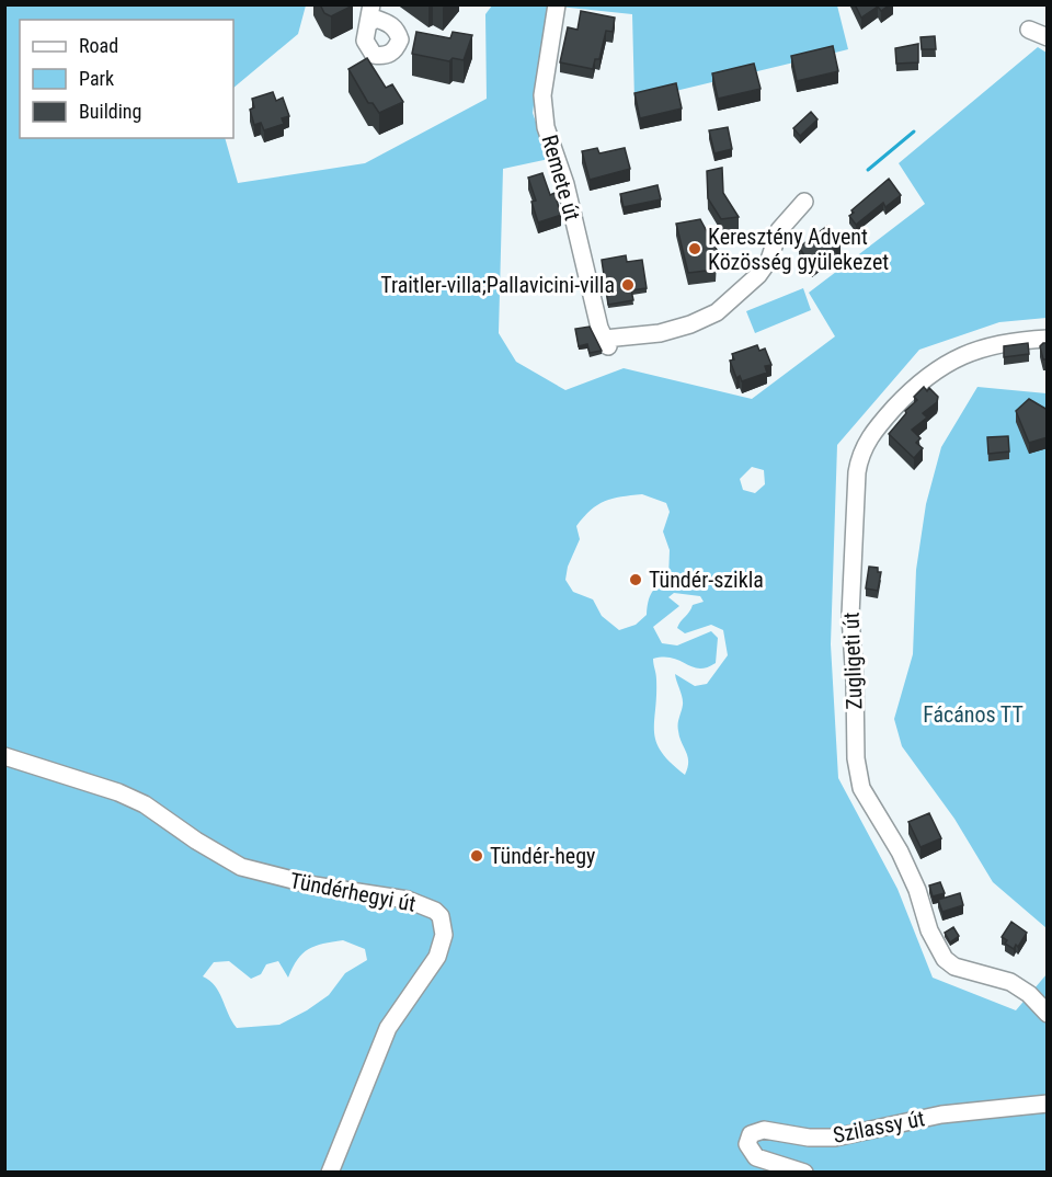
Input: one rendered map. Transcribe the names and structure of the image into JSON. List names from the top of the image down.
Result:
{
  "streets": {
    "street": [
      "Remete út",
      "Zugligeti út",
      "Tündérhegyi út",
      "Szilassy út"
    ]
  },
  "parks": ["Fácános TT"],
  "places": [
    "Keresztény Advent Közösség gyülekezet",
    "Traitler-villa;Pallavicini-villa",
    "Tündér-szikla",
    "Tündér-hegy"
  ],
  "legend": ["Road", "Park", "Building"]
}
